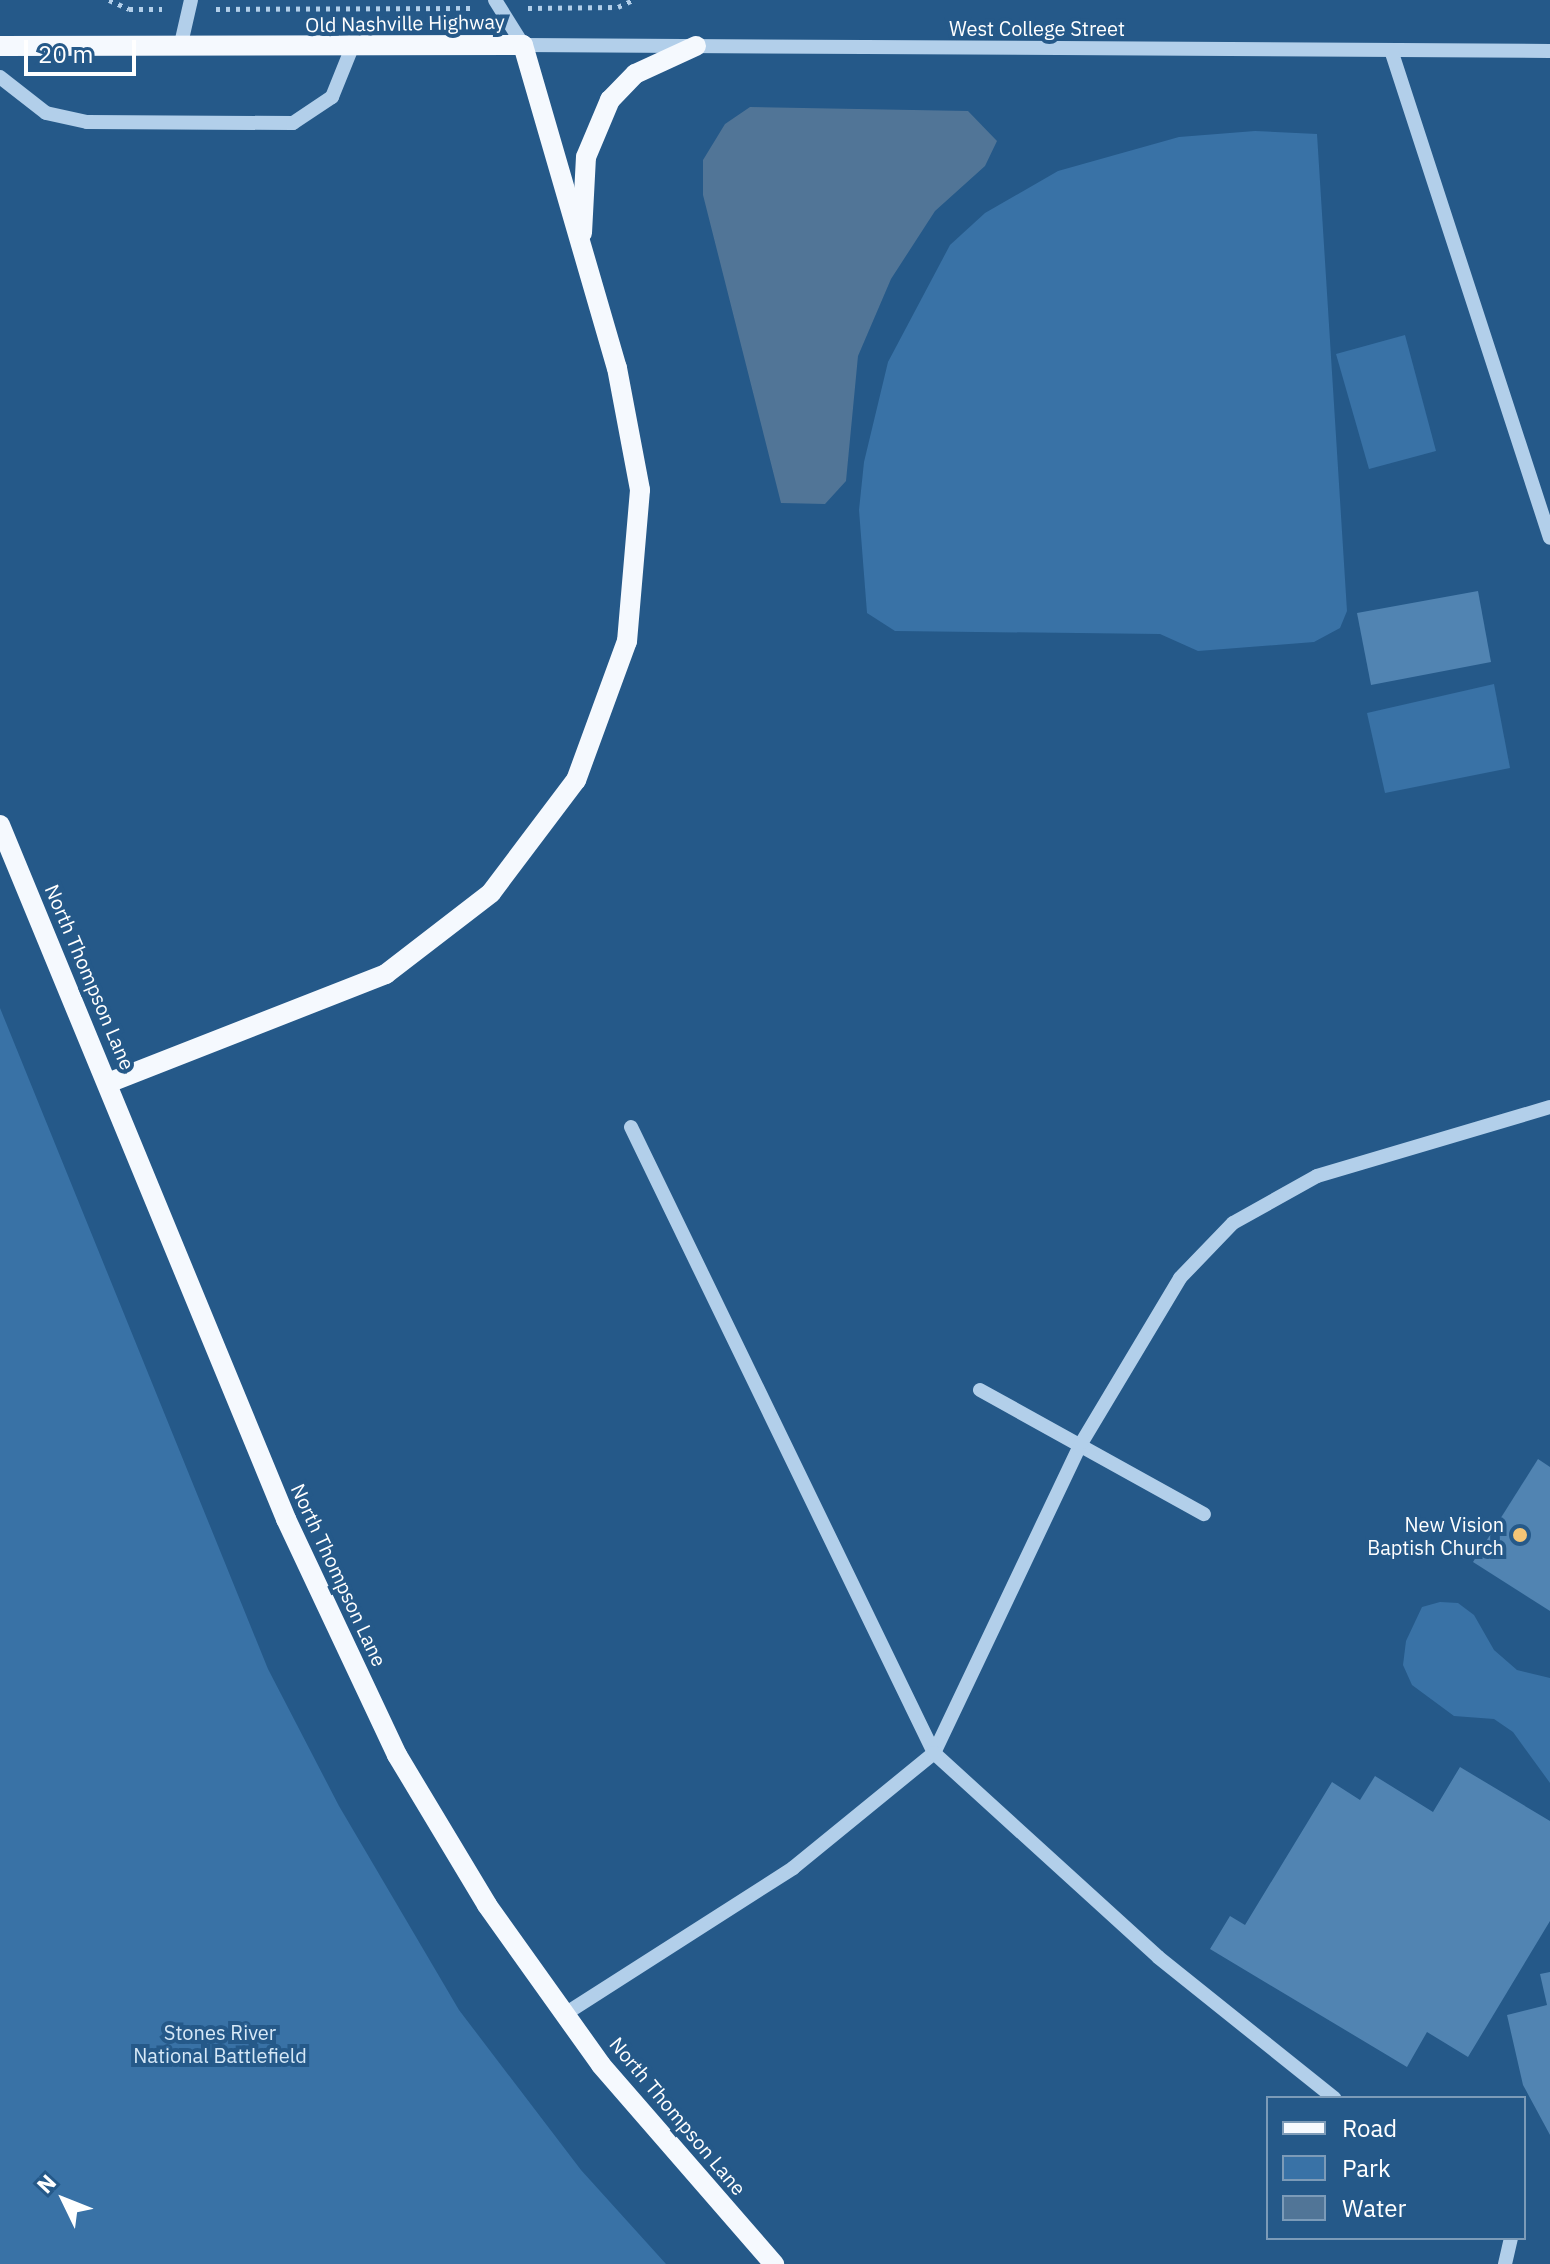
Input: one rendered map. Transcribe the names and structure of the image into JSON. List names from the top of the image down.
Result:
{
  "streets": {
    "main road": ["Old Nashville Highway", "North Thompson Lane"],
    "street": ["West College Street"]
  },
  "crossings": [
    ["Old Nashville Highway", "West College Street"]
  ],
  "parks": ["Stones River National Battlefield"],
  "places": ["New Vision Baptish Church"],
  "legend": ["Road", "Park", "Water"],
  "scale_bar": "20 m",
  "north": "top left"
}
